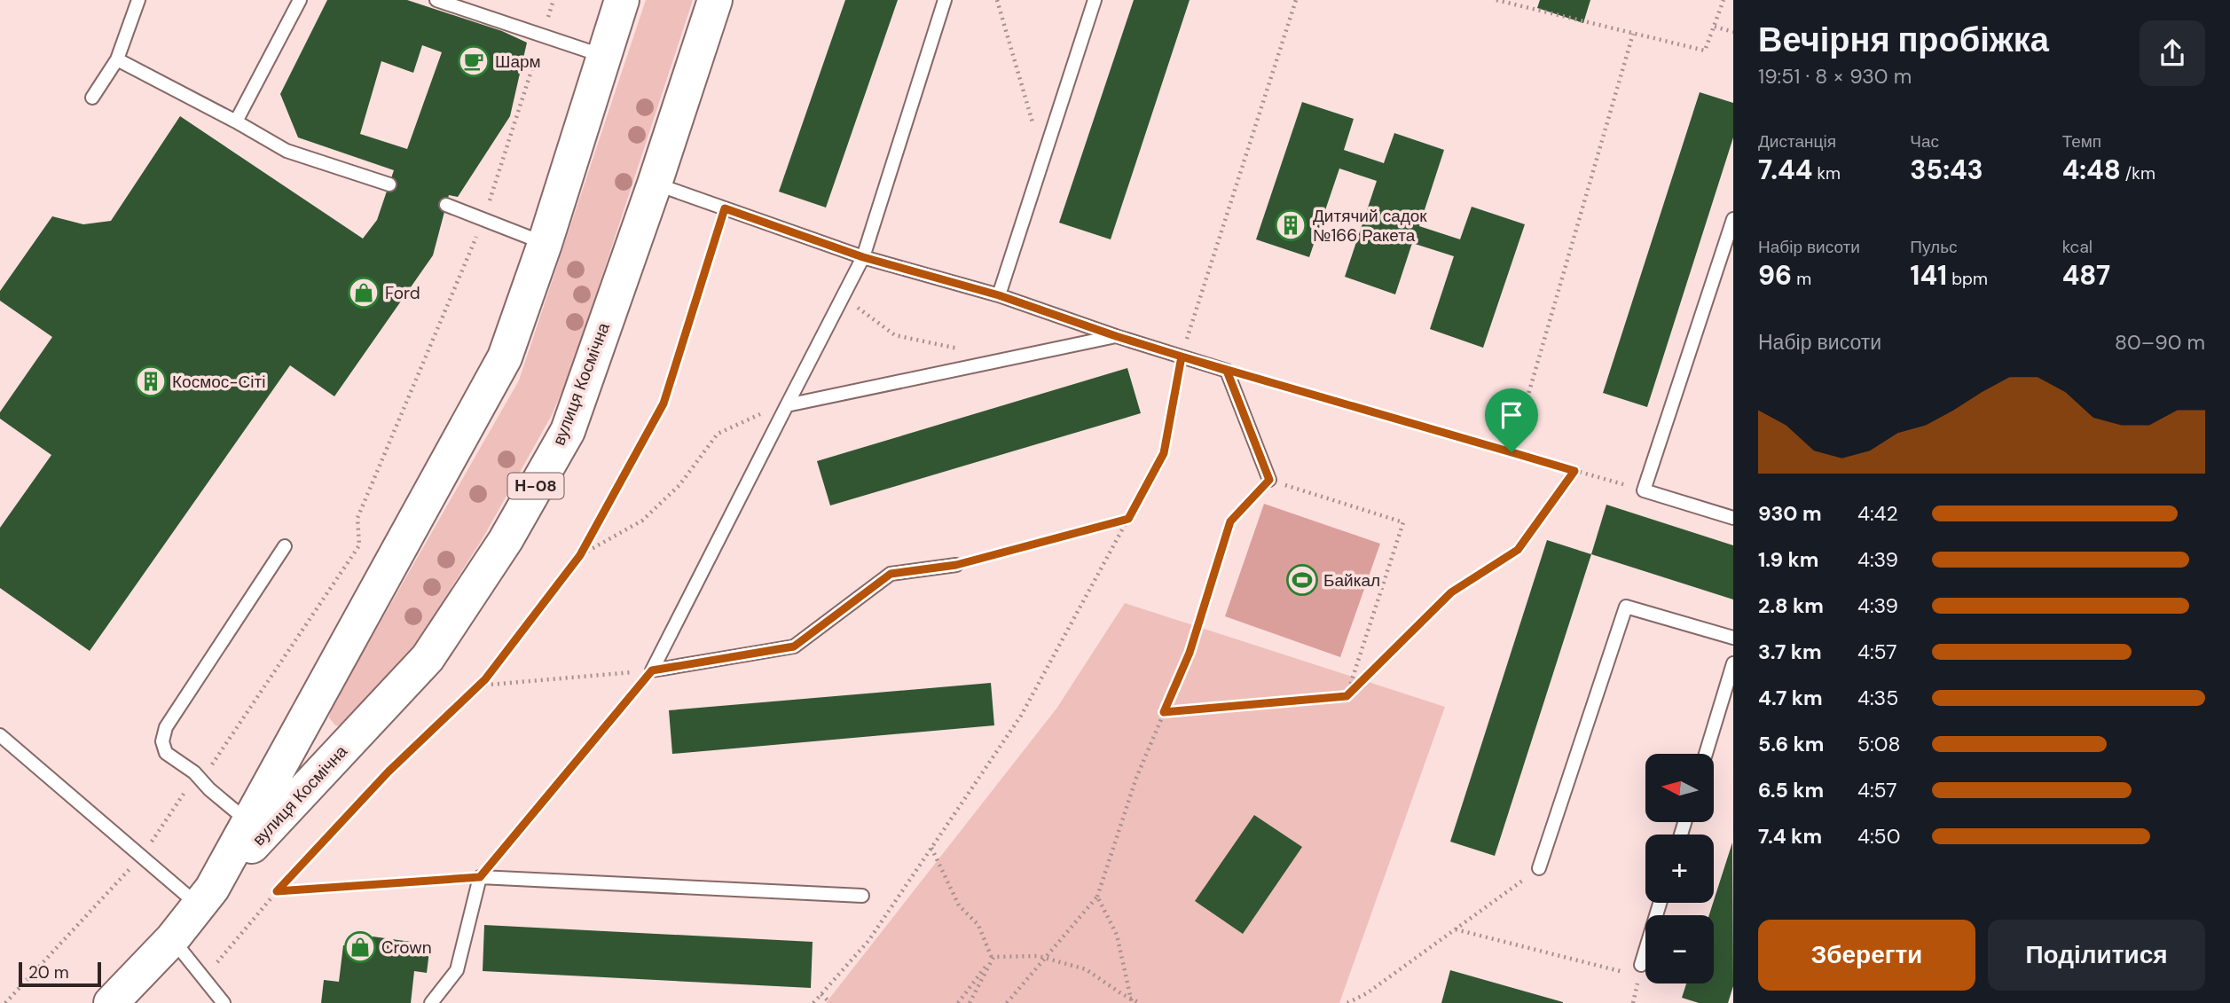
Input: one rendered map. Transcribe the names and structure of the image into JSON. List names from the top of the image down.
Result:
{
  "streets": {
    "main road": ["вулиця Космічна", "Н-08"]
  },
  "places": {
    "cafe": ["Шарм"],
    "building": ["Дитячий садок №166 Ракета", "Космос-Сіті"],
    "shop": ["Ford", "Crown"],
    "sports": ["Байкал"]
  },
  "scale_bar": "20 m",
  "north": "left",
  "page": {
    "heading": ["Вечірня пробіжка", "19:51 · 8 × 930 m"],
    "stats": [
      ["Дистанція", "7.44 km"],
      ["Час", "35:43"],
      ["Темп", "4:48 /km"],
      ["Набір висоти", "96 m"],
      ["Пульс", "141 bpm"],
      ["kcal", "487"]
    ],
    "chart": ["Набір висоти", "80–90 m"],
    "list": [
      {
        "name": "930 m",
        "note": "4:42"
      },
      {
        "name": "1.9 km",
        "note": "4:39"
      },
      {
        "name": "2.8 km",
        "note": "4:39"
      },
      {
        "name": "3.7 km",
        "note": "4:57"
      },
      {
        "name": "4.7 km",
        "note": "4:35"
      },
      {
        "name": "5.6 km",
        "note": "5:08"
      },
      {
        "name": "6.5 km",
        "note": "4:57"
      },
      {
        "name": "7.4 km",
        "note": "4:50"
      }
    ],
    "map_buttons": ["+", "−"],
    "buttons": ["Зберегти", "Поділитися"],
    "scale": "20 m"
  }
}
